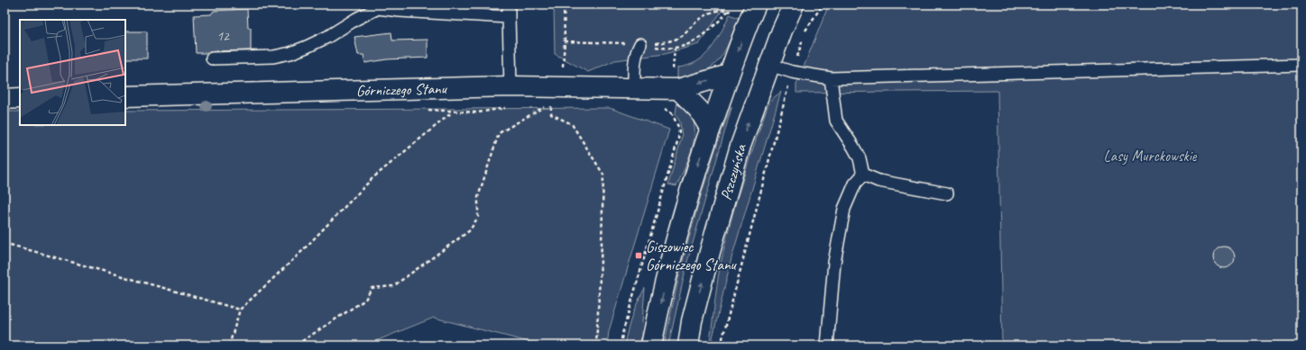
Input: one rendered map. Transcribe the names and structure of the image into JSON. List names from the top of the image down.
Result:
{
  "streets": {
    "main road": ["Górniczego Stanu", "Pszczyńska"]
  },
  "parks": ["Lasy Murckowskie"],
  "places": {
    "transit": ["Giszowiec Górniczego Stanu"]
  },
  "house_numbers": ["12"]
}
